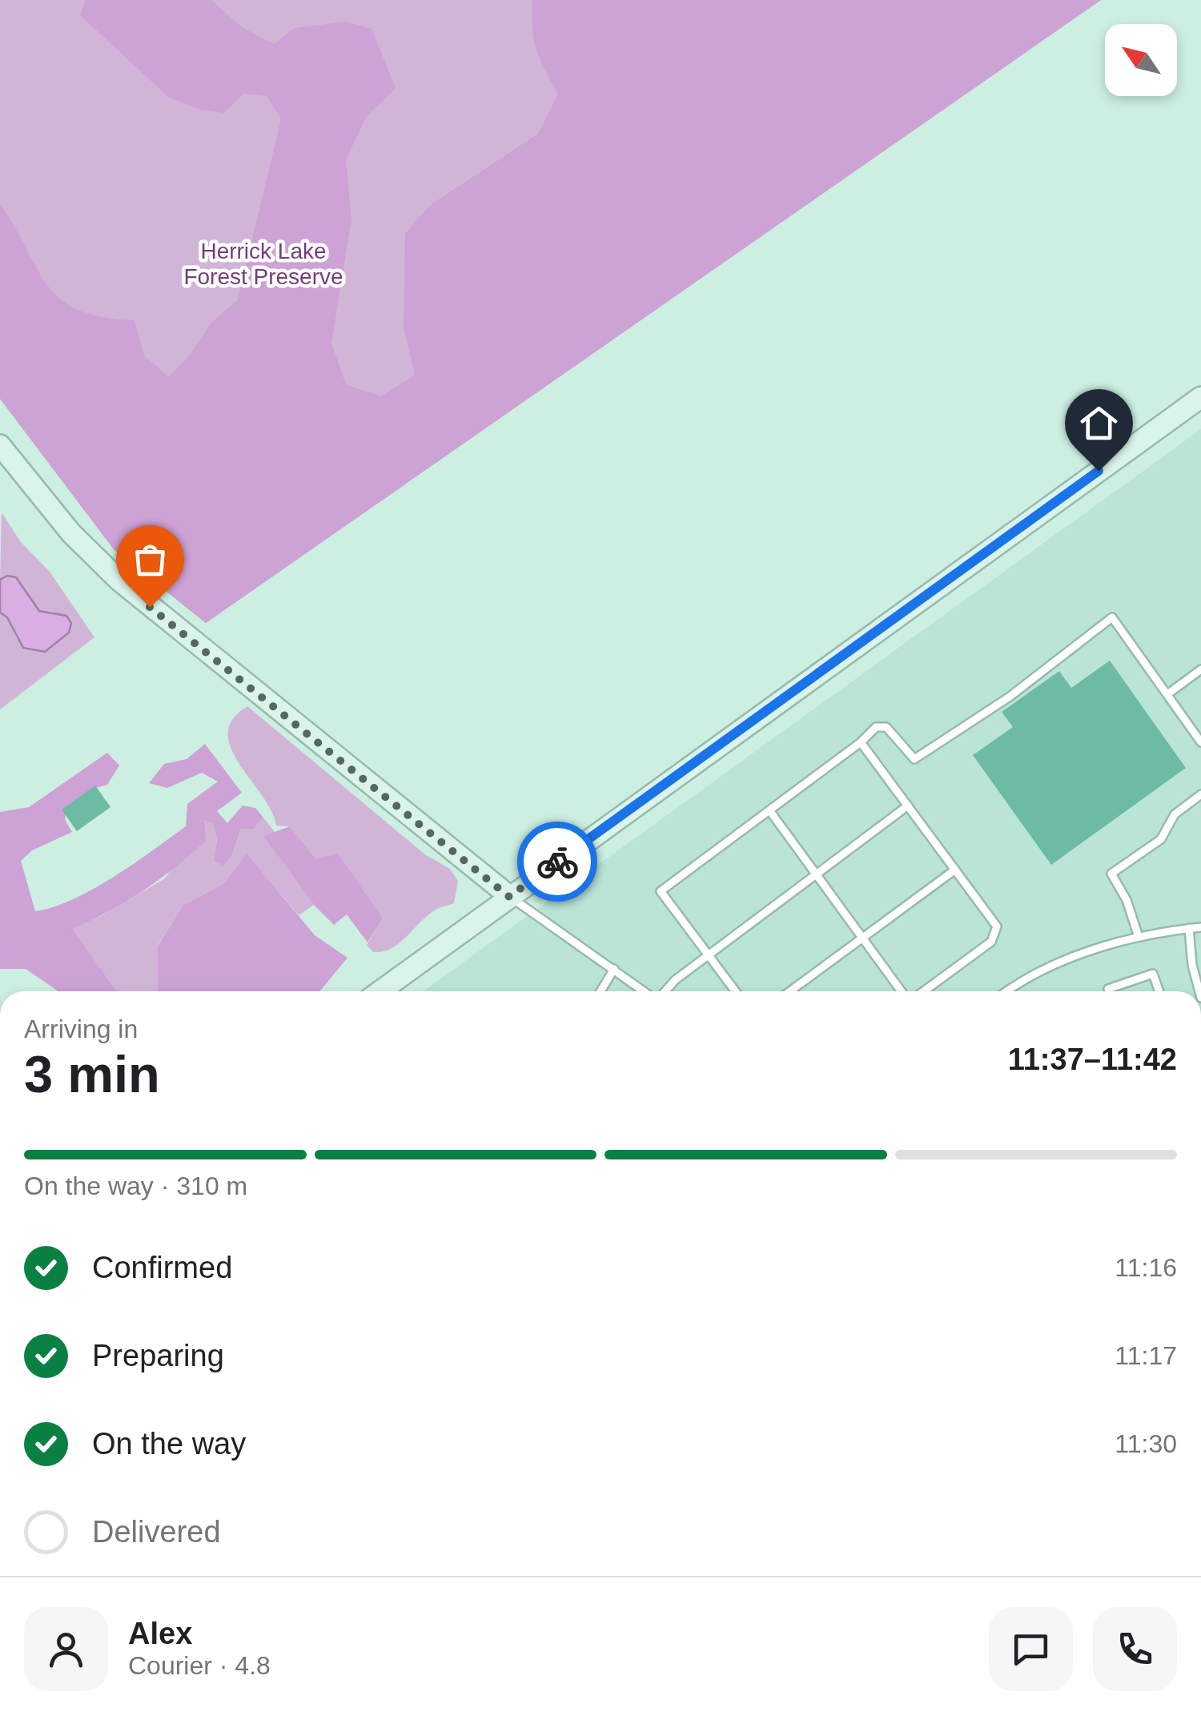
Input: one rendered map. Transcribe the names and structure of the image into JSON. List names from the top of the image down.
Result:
{
  "parks": ["Herrick Lake Forest Preserve"],
  "north": "top left",
  "page": {
    "heading": ["3 min", "Arriving in", "11:37–11:42"],
    "panel": ["Alex", "Courier · 4.8"],
    "bar": "On the way · 310 m",
    "list": [
      ["Confirmed", "11:16"],
      ["Preparing", "11:17"],
      ["On the way", "11:30"],
      "Delivered"
    ]
  }
}
